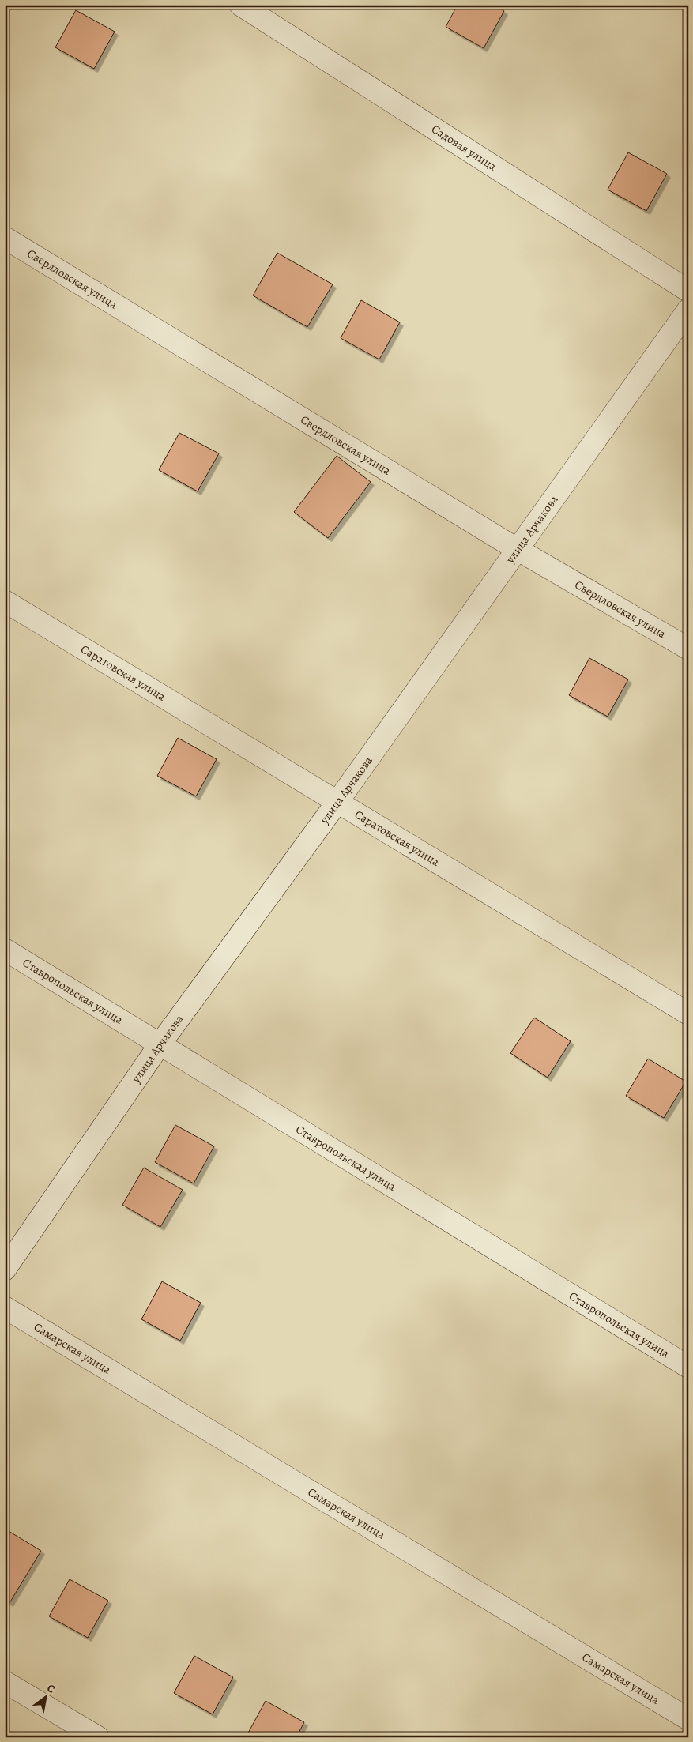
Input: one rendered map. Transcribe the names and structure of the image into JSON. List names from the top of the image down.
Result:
{
  "streets": {
    "street": [
      "Садовая улица",
      "Свердловская улица",
      "улица Арчакова",
      "Саратовская улица",
      "Ставропольская улица",
      "Самарская улица"
    ]
  },
  "crossings": [
    ["Свердловская улица", "улица Арчакова"],
    ["улица Арчакова", "Саратовская улица"],
    ["улица Арчакова", "Ставропольская улица"]
  ],
  "north": "top right"
}
